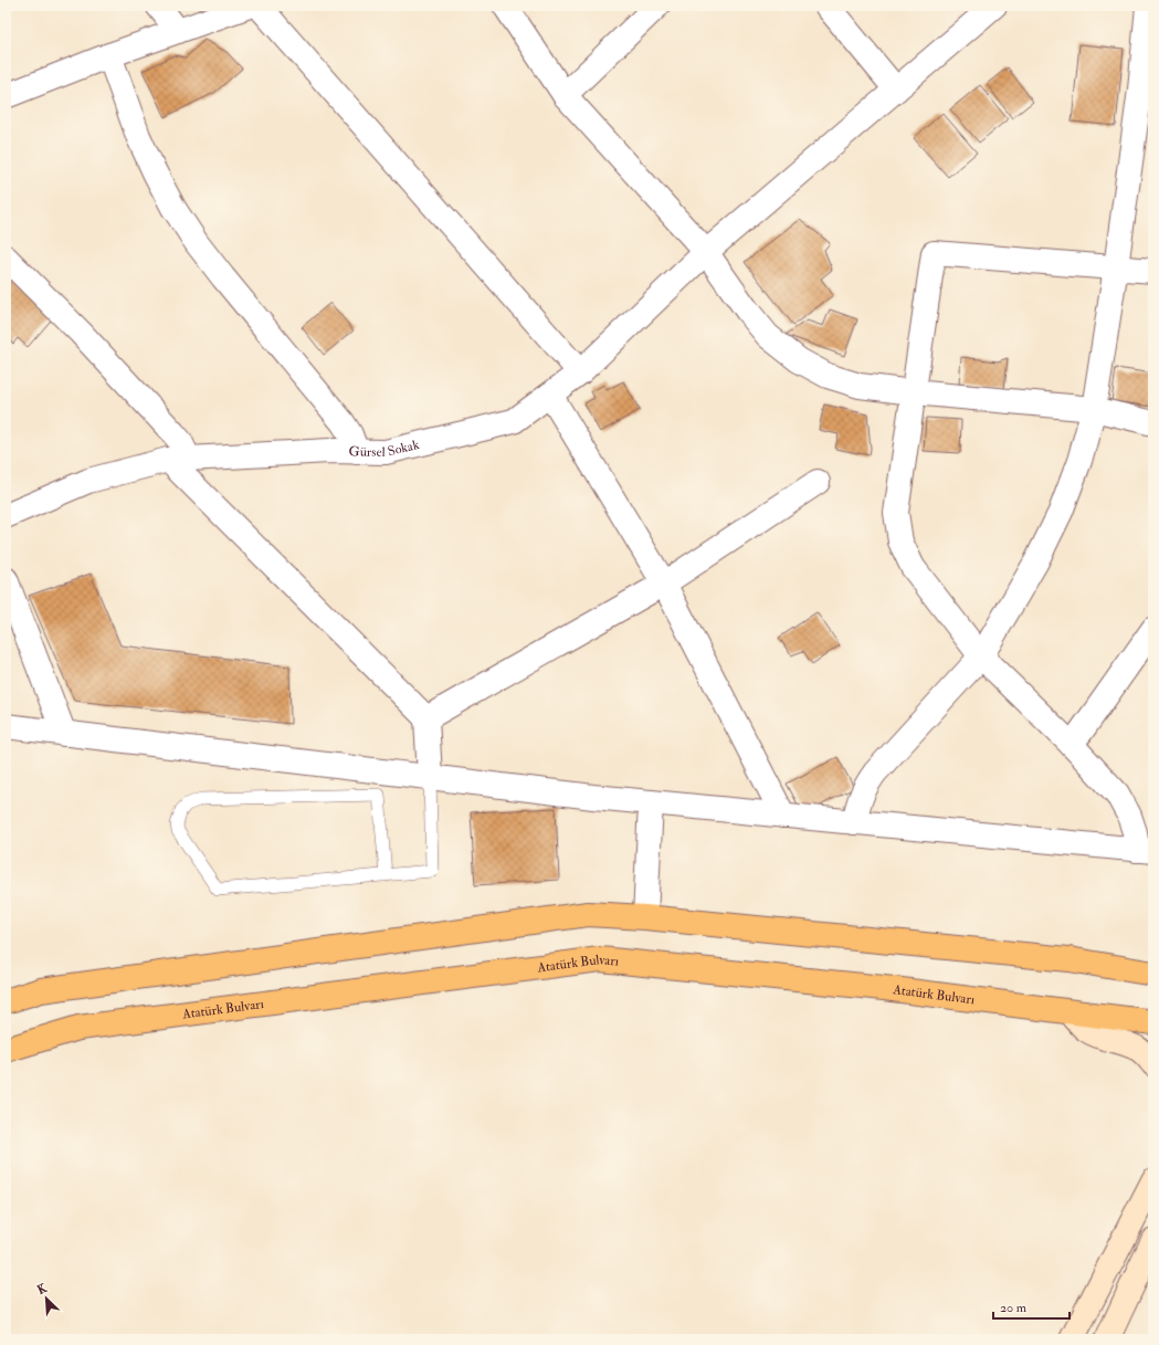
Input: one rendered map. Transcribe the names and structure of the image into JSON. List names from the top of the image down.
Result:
{
  "streets": {
    "main road": ["Atatürk Bulvarı"],
    "street": ["Gürsel Sokak"]
  },
  "scale_bar": "20 m",
  "north": "top left"
}
